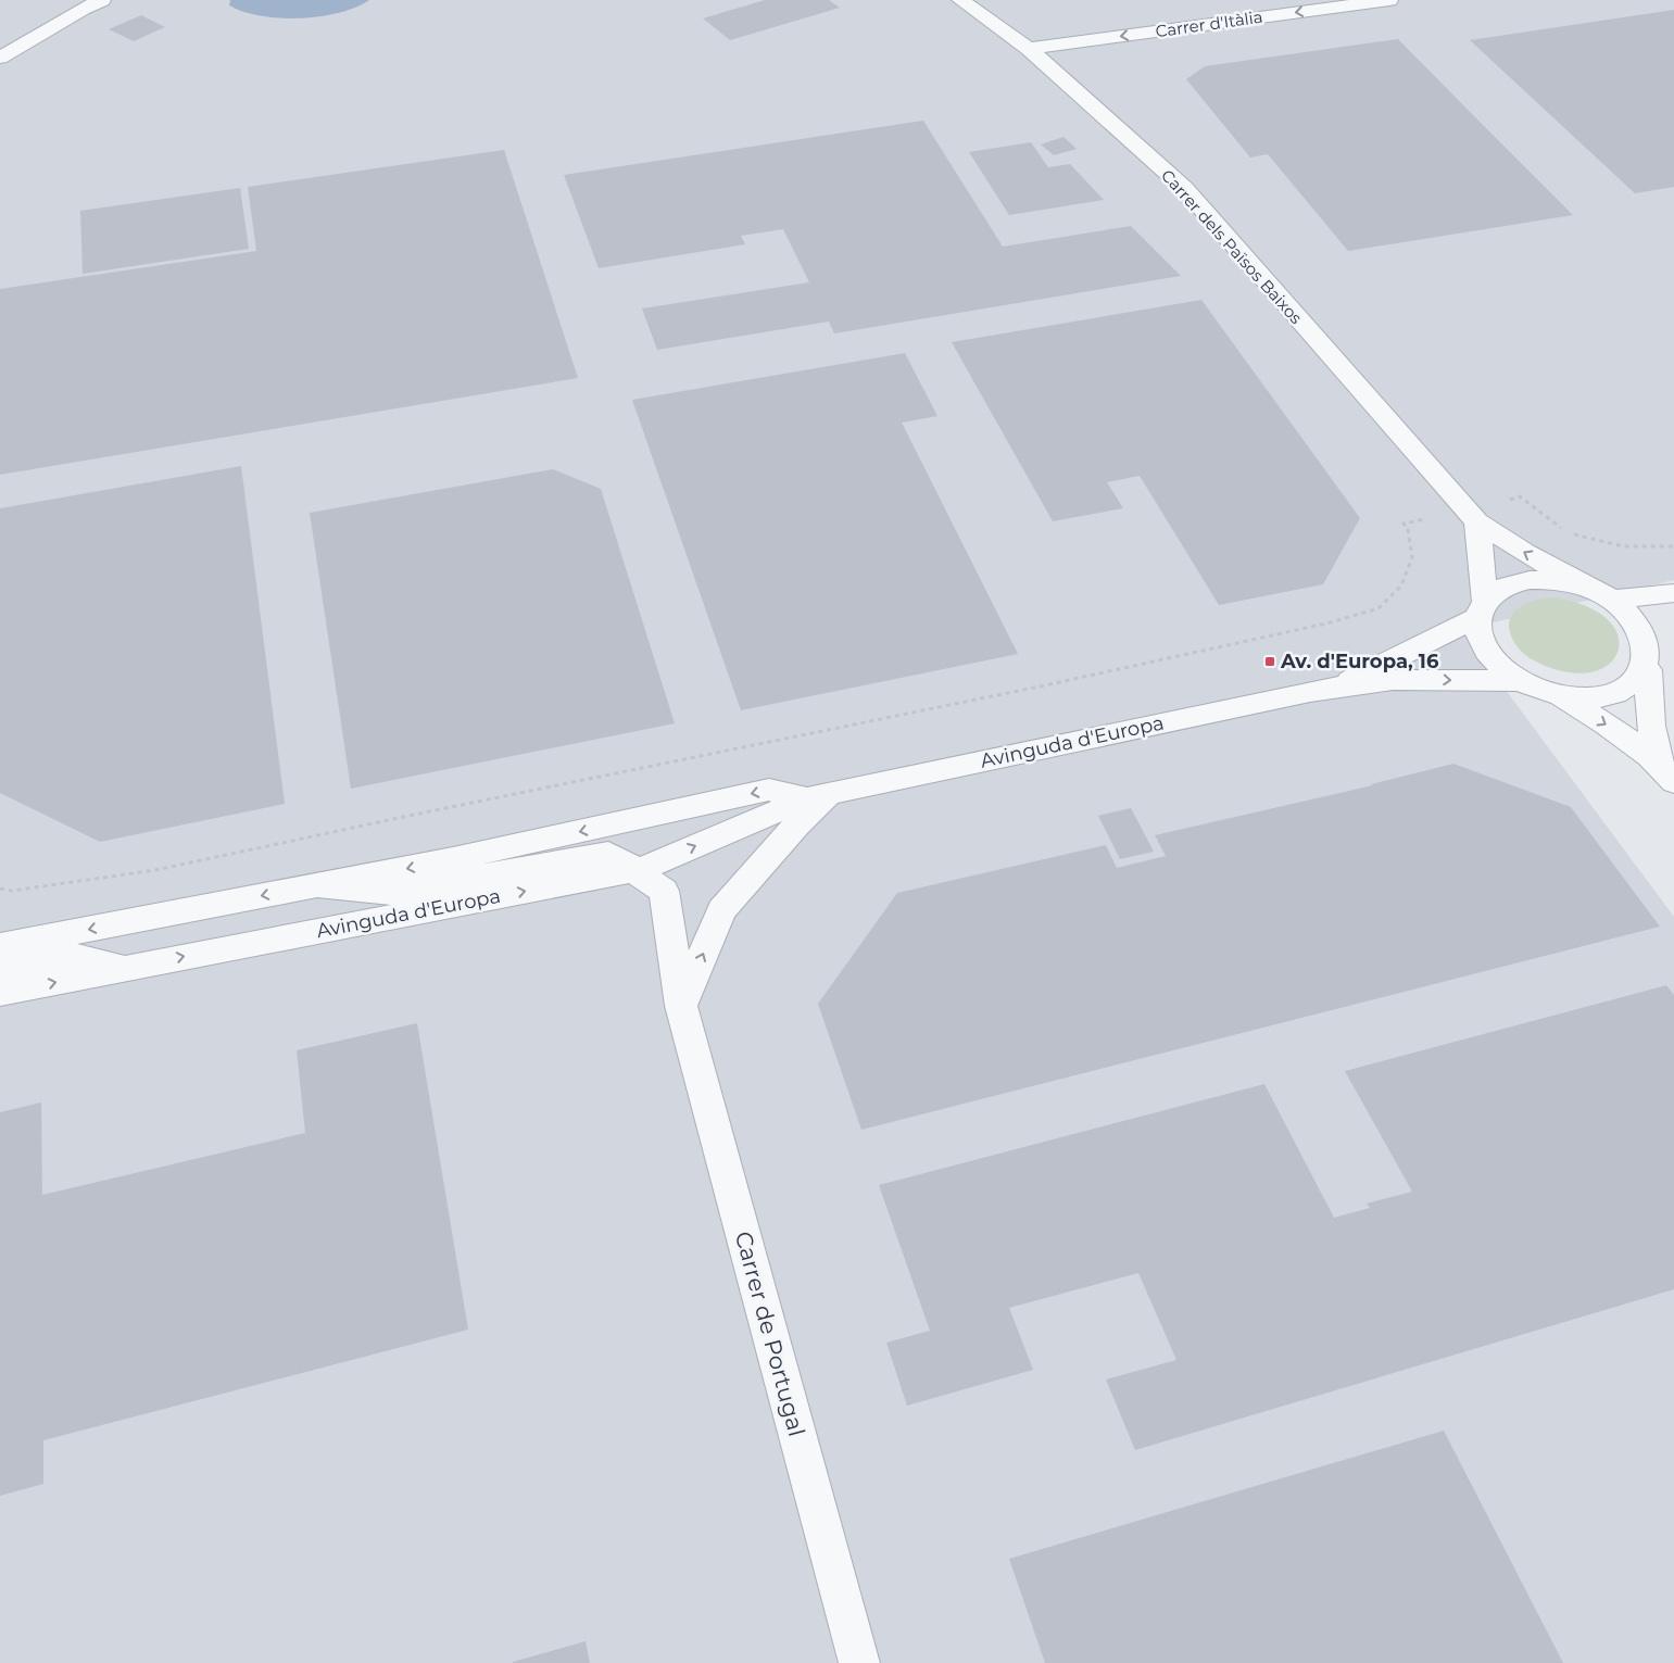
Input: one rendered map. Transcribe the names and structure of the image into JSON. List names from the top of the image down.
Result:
{
  "streets": {
    "street": [
      "Carrer d'Itàlia",
      "Carrer dels Països Baixos",
      "Avinguda d'Europa",
      "Carrer de Portugal"
    ]
  },
  "crossings": [
    ["Carrer d'Itàlia", "Carrer dels Països Baixos"],
    ["Carrer dels Països Baixos", "Avinguda d'Europa"],
    ["Avinguda d'Europa", "Carrer de Portugal"]
  ],
  "one_way": ["Carrer d'Itàlia"],
  "places": {
    "transit": ["Av. d'Europa, 16"]
  }
}
